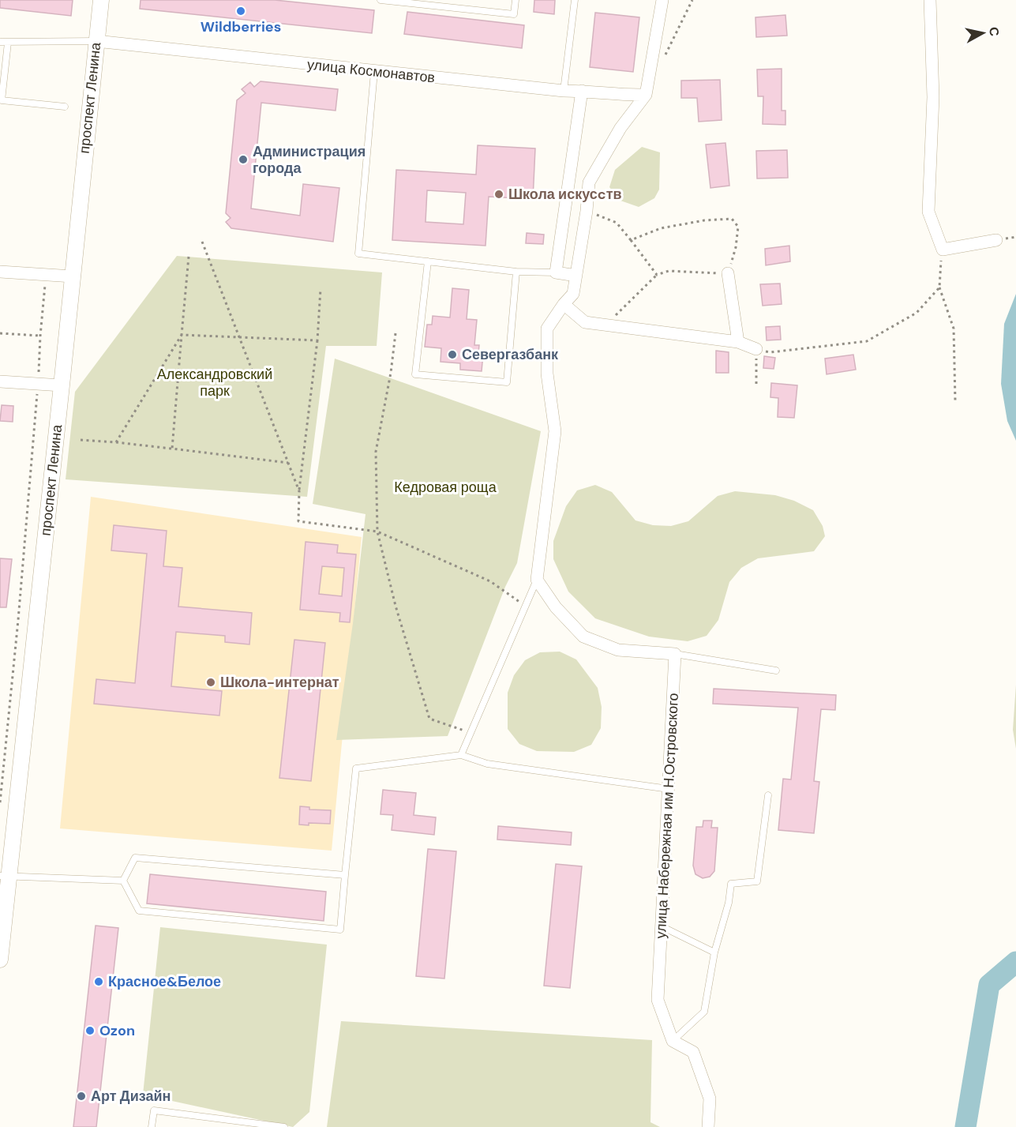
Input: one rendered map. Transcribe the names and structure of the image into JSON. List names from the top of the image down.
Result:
{
  "streets": {
    "street": ["улица Космонавтов", "проспект Ленина", "улица Набережная им Н.Островского"]
  },
  "crossings": [
    ["улица Космонавтов", "проспект Ленина"]
  ],
  "parks": ["Александровский парк", "Кедровая роща"],
  "places": [
    "Wildberries",
    "Администрация города",
    "Школа искусcтв",
    "Севергазбанк",
    "Школа-интернат",
    "Красное&Белое",
    "Ozon",
    "Арт Дизайн"
  ],
  "north": "right"
}
